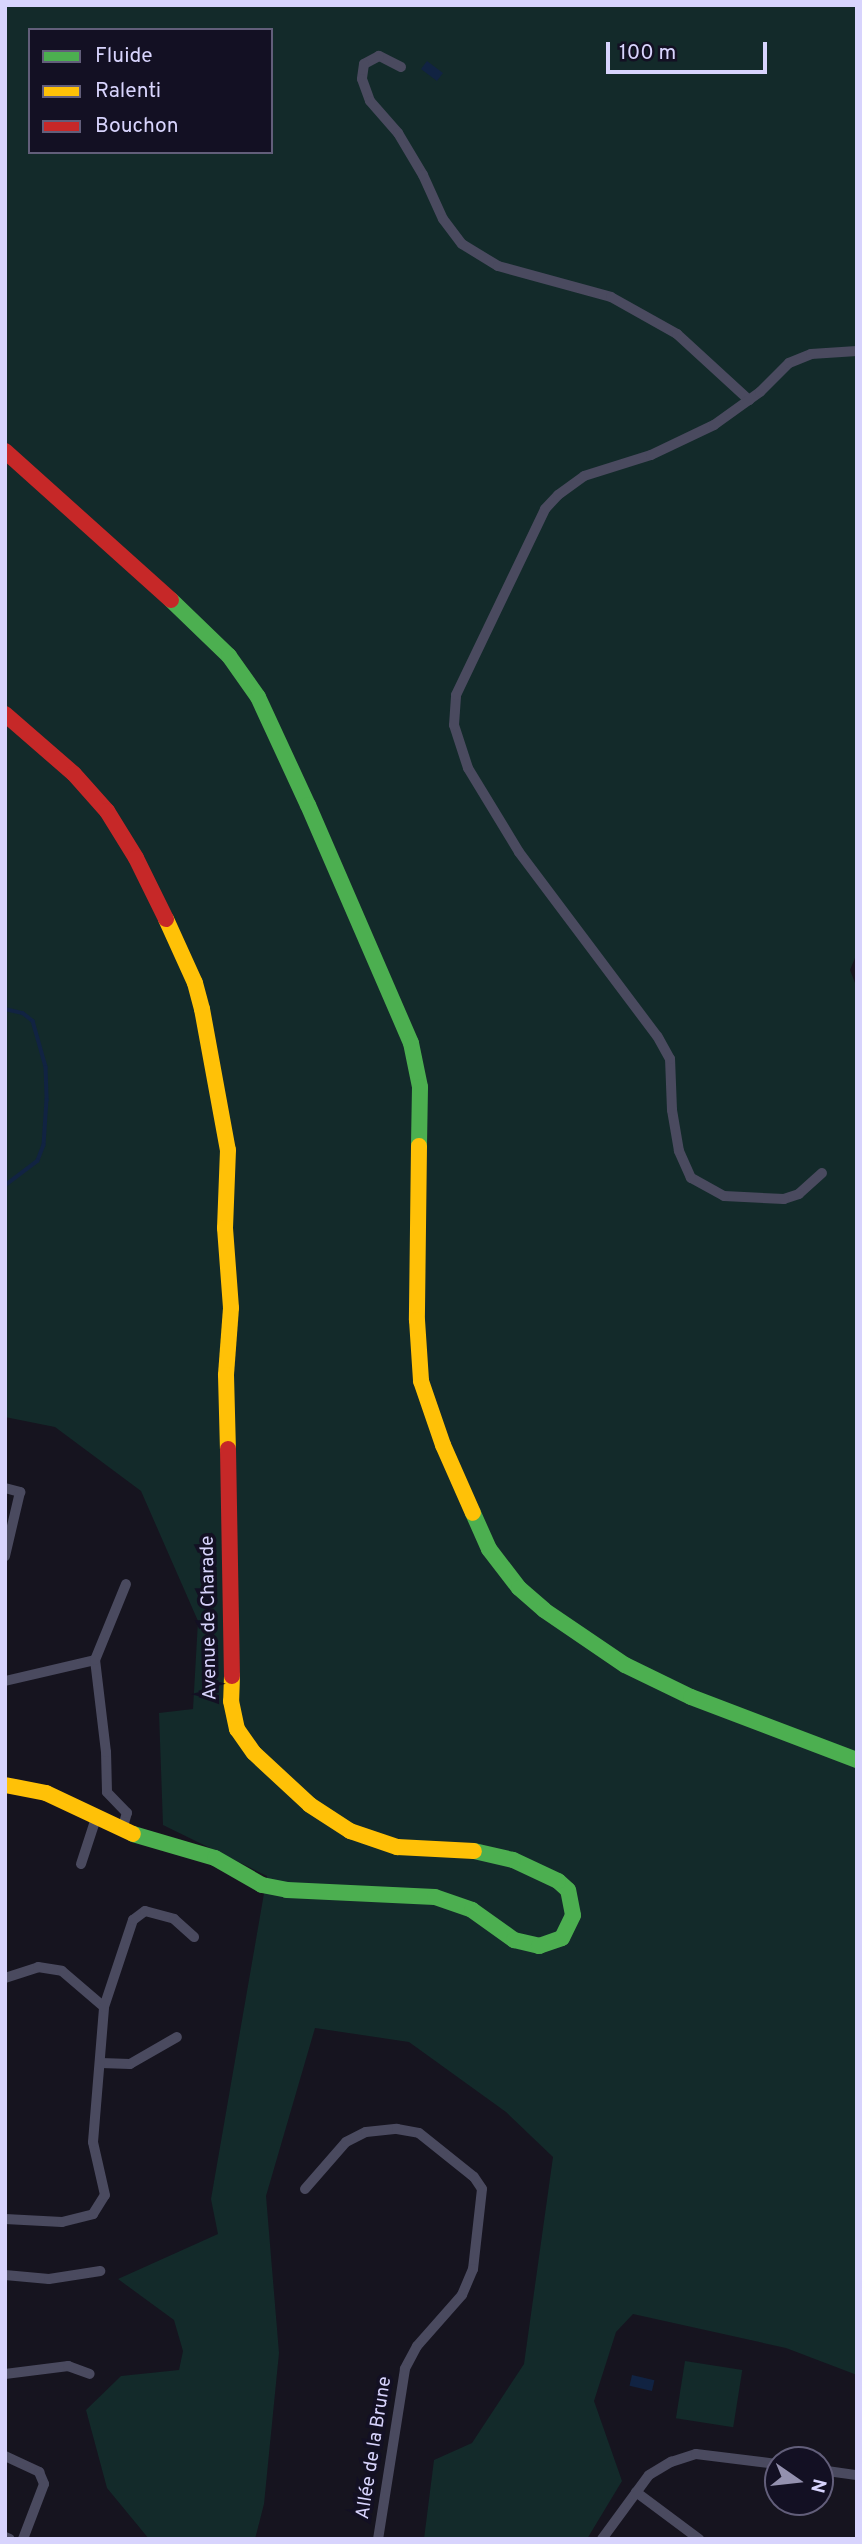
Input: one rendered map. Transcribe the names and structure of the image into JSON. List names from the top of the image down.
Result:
{
  "streets": {
    "street": ["Avenue de Charade", "Allée de la Brune"]
  },
  "legend": ["Fluide", "Ralenti", "Bouchon"],
  "scale_bar": "100 m",
  "north": "right"
}
